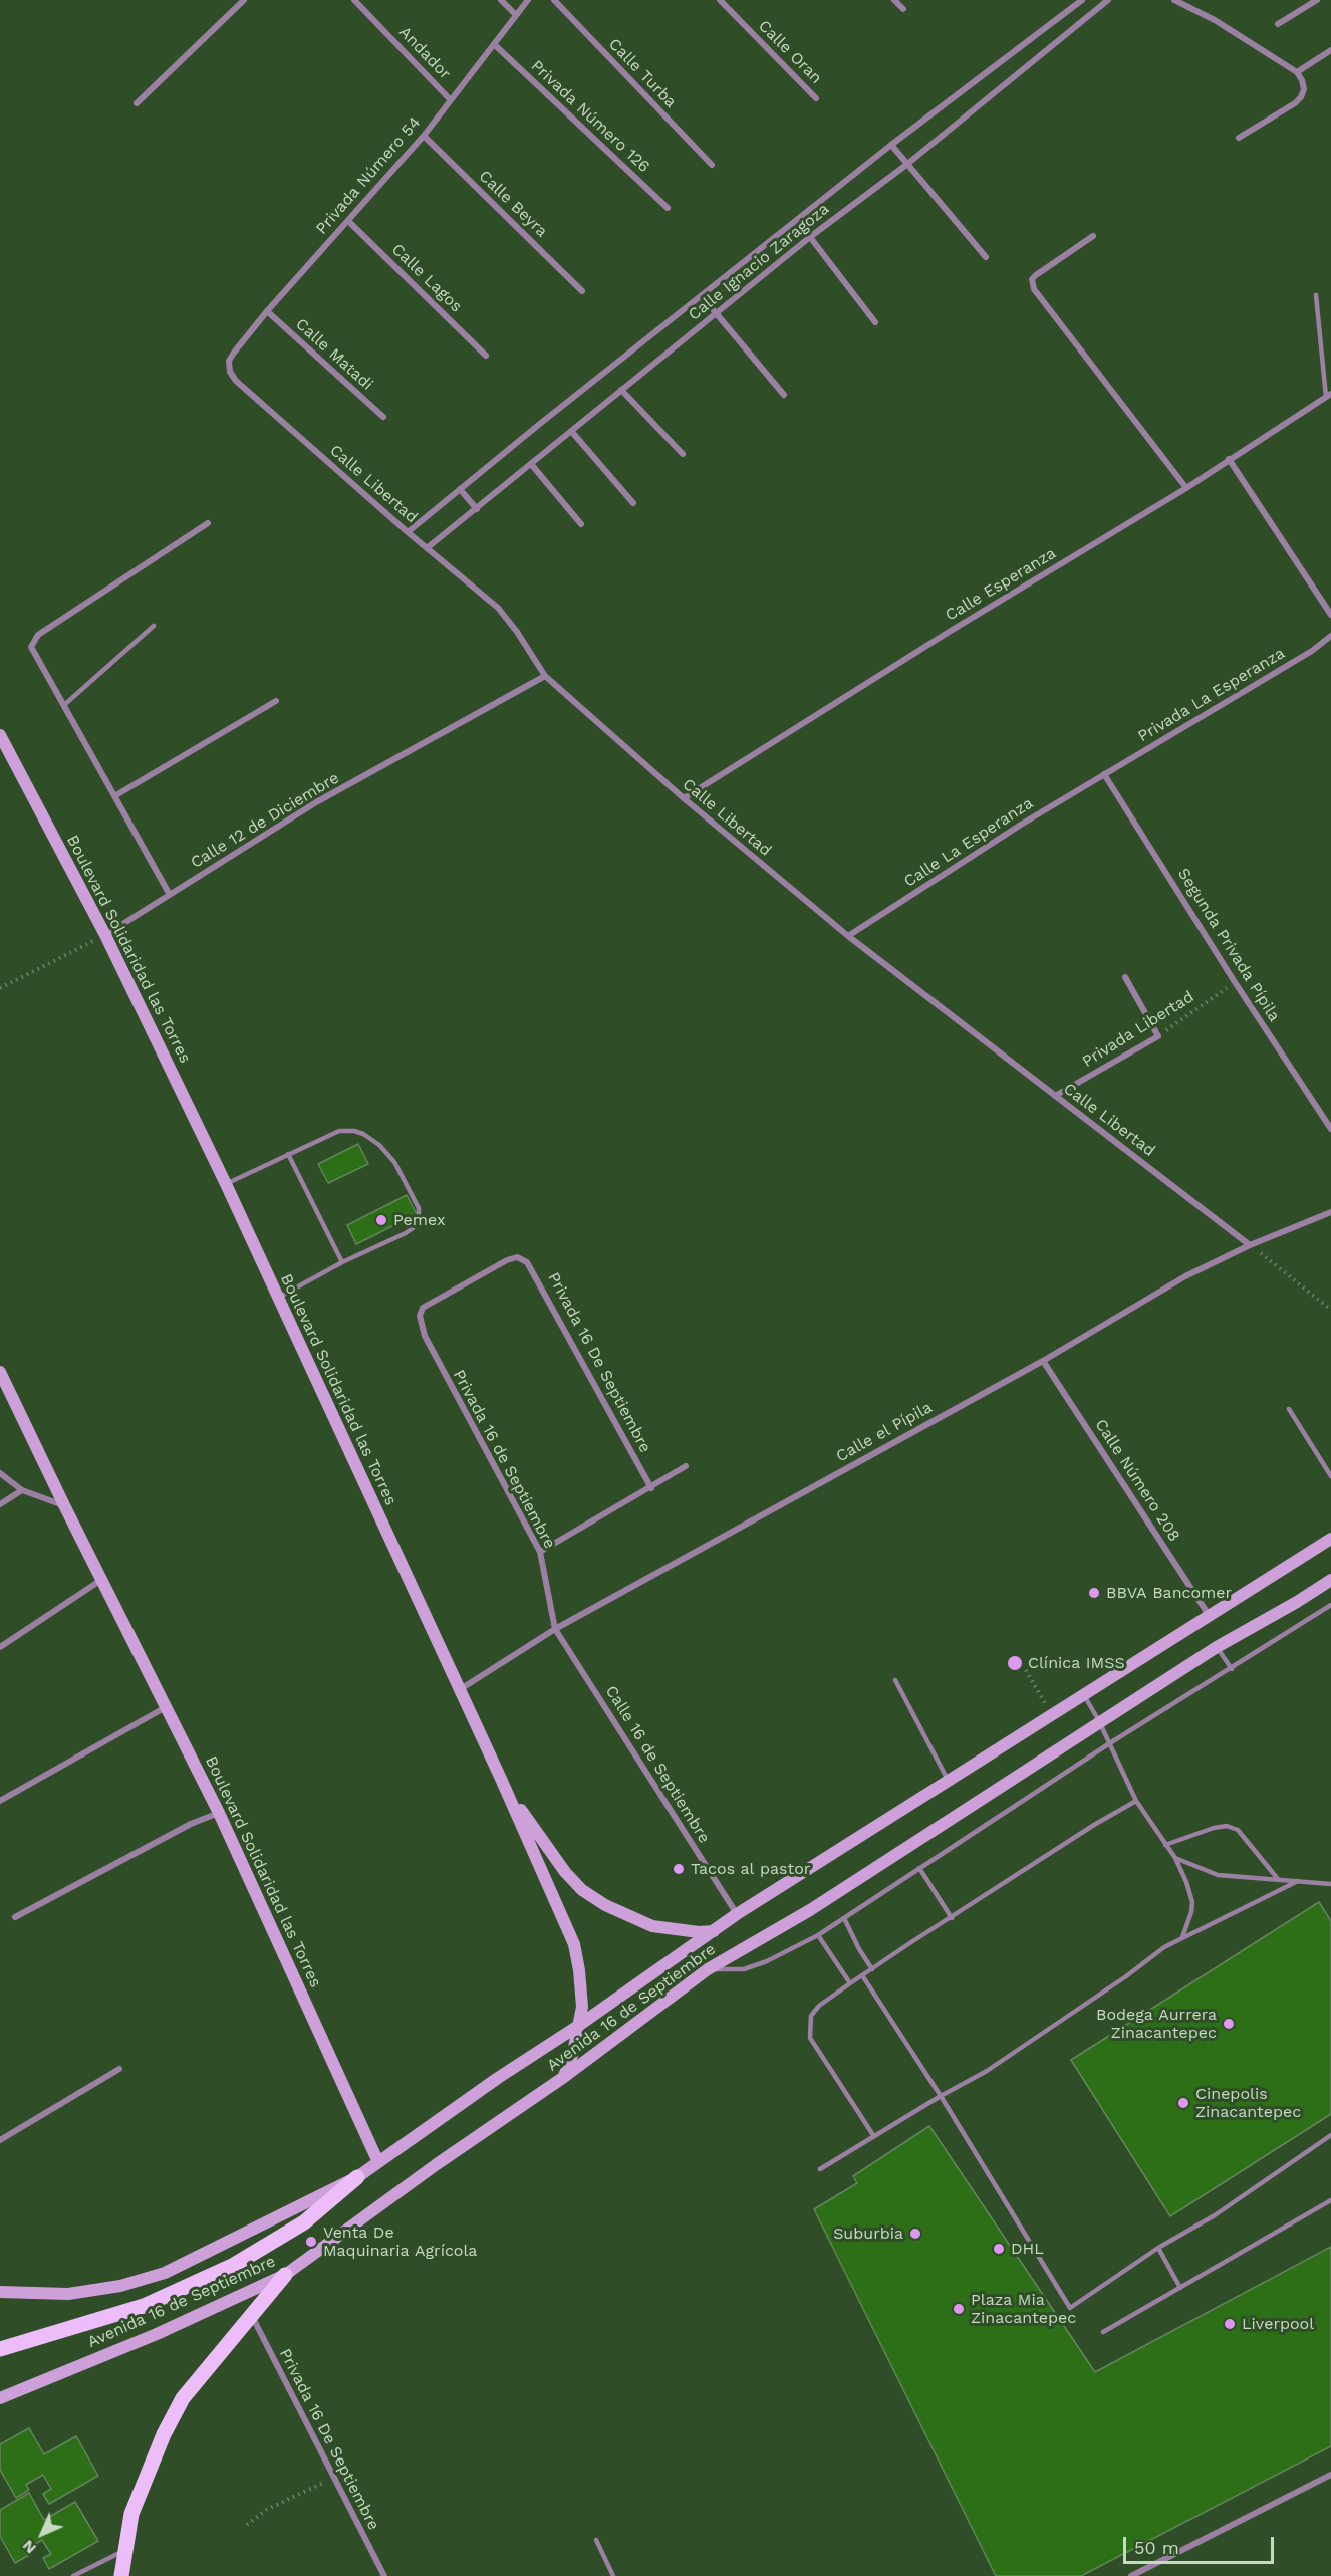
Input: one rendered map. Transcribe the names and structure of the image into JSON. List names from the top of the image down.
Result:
{
  "streets": {
    "main road": ["Boulevard Solidaridad las Torres", "Avenida 16 de Septiembre"],
    "street": [
      "Calle Oran",
      "Andador",
      "Calle Turba",
      "Privada Número 126",
      "Privada Número 54",
      "Calle Beyra",
      "Calle Ignacio Zaragoza",
      "Calle Lagos",
      "Calle Matadi",
      "Calle Libertad",
      "Calle Esperanza",
      "Privada La Esperanza",
      "Calle 12 de Diciembre",
      "Calle La Esperanza",
      "Segunda Privada Pípila",
      "Privada Libertad",
      "Privada 16 De Septiembre",
      "Calle el Pípila",
      "Privada 16 de Septiembre",
      "Calle Número 208",
      "Calle 16 de Septiembre"
    ]
  },
  "crossings": [
    ["Andador", "Privada Número 54"],
    ["Privada Número 126", "Privada Número 54"],
    ["Privada Número 54", "Calle Beyra"],
    ["Privada Número 54", "Calle Lagos"],
    ["Privada Número 54", "Calle Matadi"],
    ["Privada Número 54", "Calle Libertad"],
    ["Calle Ignacio Zaragoza", "Calle Libertad"],
    ["Calle Libertad", "Calle Esperanza"],
    ["Calle Libertad", "Calle 12 de Diciembre"],
    ["Calle Libertad", "Calle La Esperanza"],
    ["Calle Libertad", "Privada Libertad"],
    ["Calle Libertad", "Calle el Pípila"],
    ["Privada La Esperanza", "Calle La Esperanza"],
    ["Privada La Esperanza", "Segunda Privada Pípila"],
    ["Calle 12 de Diciembre", "Boulevard Solidaridad las Torres"],
    ["Calle La Esperanza", "Segunda Privada Pípila"],
    ["Segunda Privada Pípila", "Privada Libertad"],
    ["Boulevard Solidaridad las Torres", "Calle el Pípila"],
    ["Boulevard Solidaridad las Torres", "Avenida 16 de Septiembre"],
    ["Privada 16 De Septiembre", "Privada 16 de Septiembre"],
    ["Calle el Pípila", "Privada 16 de Septiembre"],
    ["Calle el Pípila", "Calle Número 208"],
    ["Calle el Pípila", "Calle 16 de Septiembre"],
    ["Privada 16 de Septiembre", "Calle 16 de Septiembre"],
    ["Calle Número 208", "Avenida 16 de Septiembre"],
    ["Calle 16 de Septiembre", "Avenida 16 de Septiembre"]
  ],
  "places": [
    "Pemex",
    "BBVA Bancomer",
    "Clínica IMSS",
    "Tacos al pastor",
    "Bodega Aurrera Zinacantepec",
    "Cinepolis Zinacantepec",
    "Suburbia",
    "Venta De Maquinaria Agrícola",
    "DHL",
    "Plaza Mia Zinacantepec",
    "Liverpool"
  ],
  "scale_bar": "50 m",
  "north": "bottom left"
}
